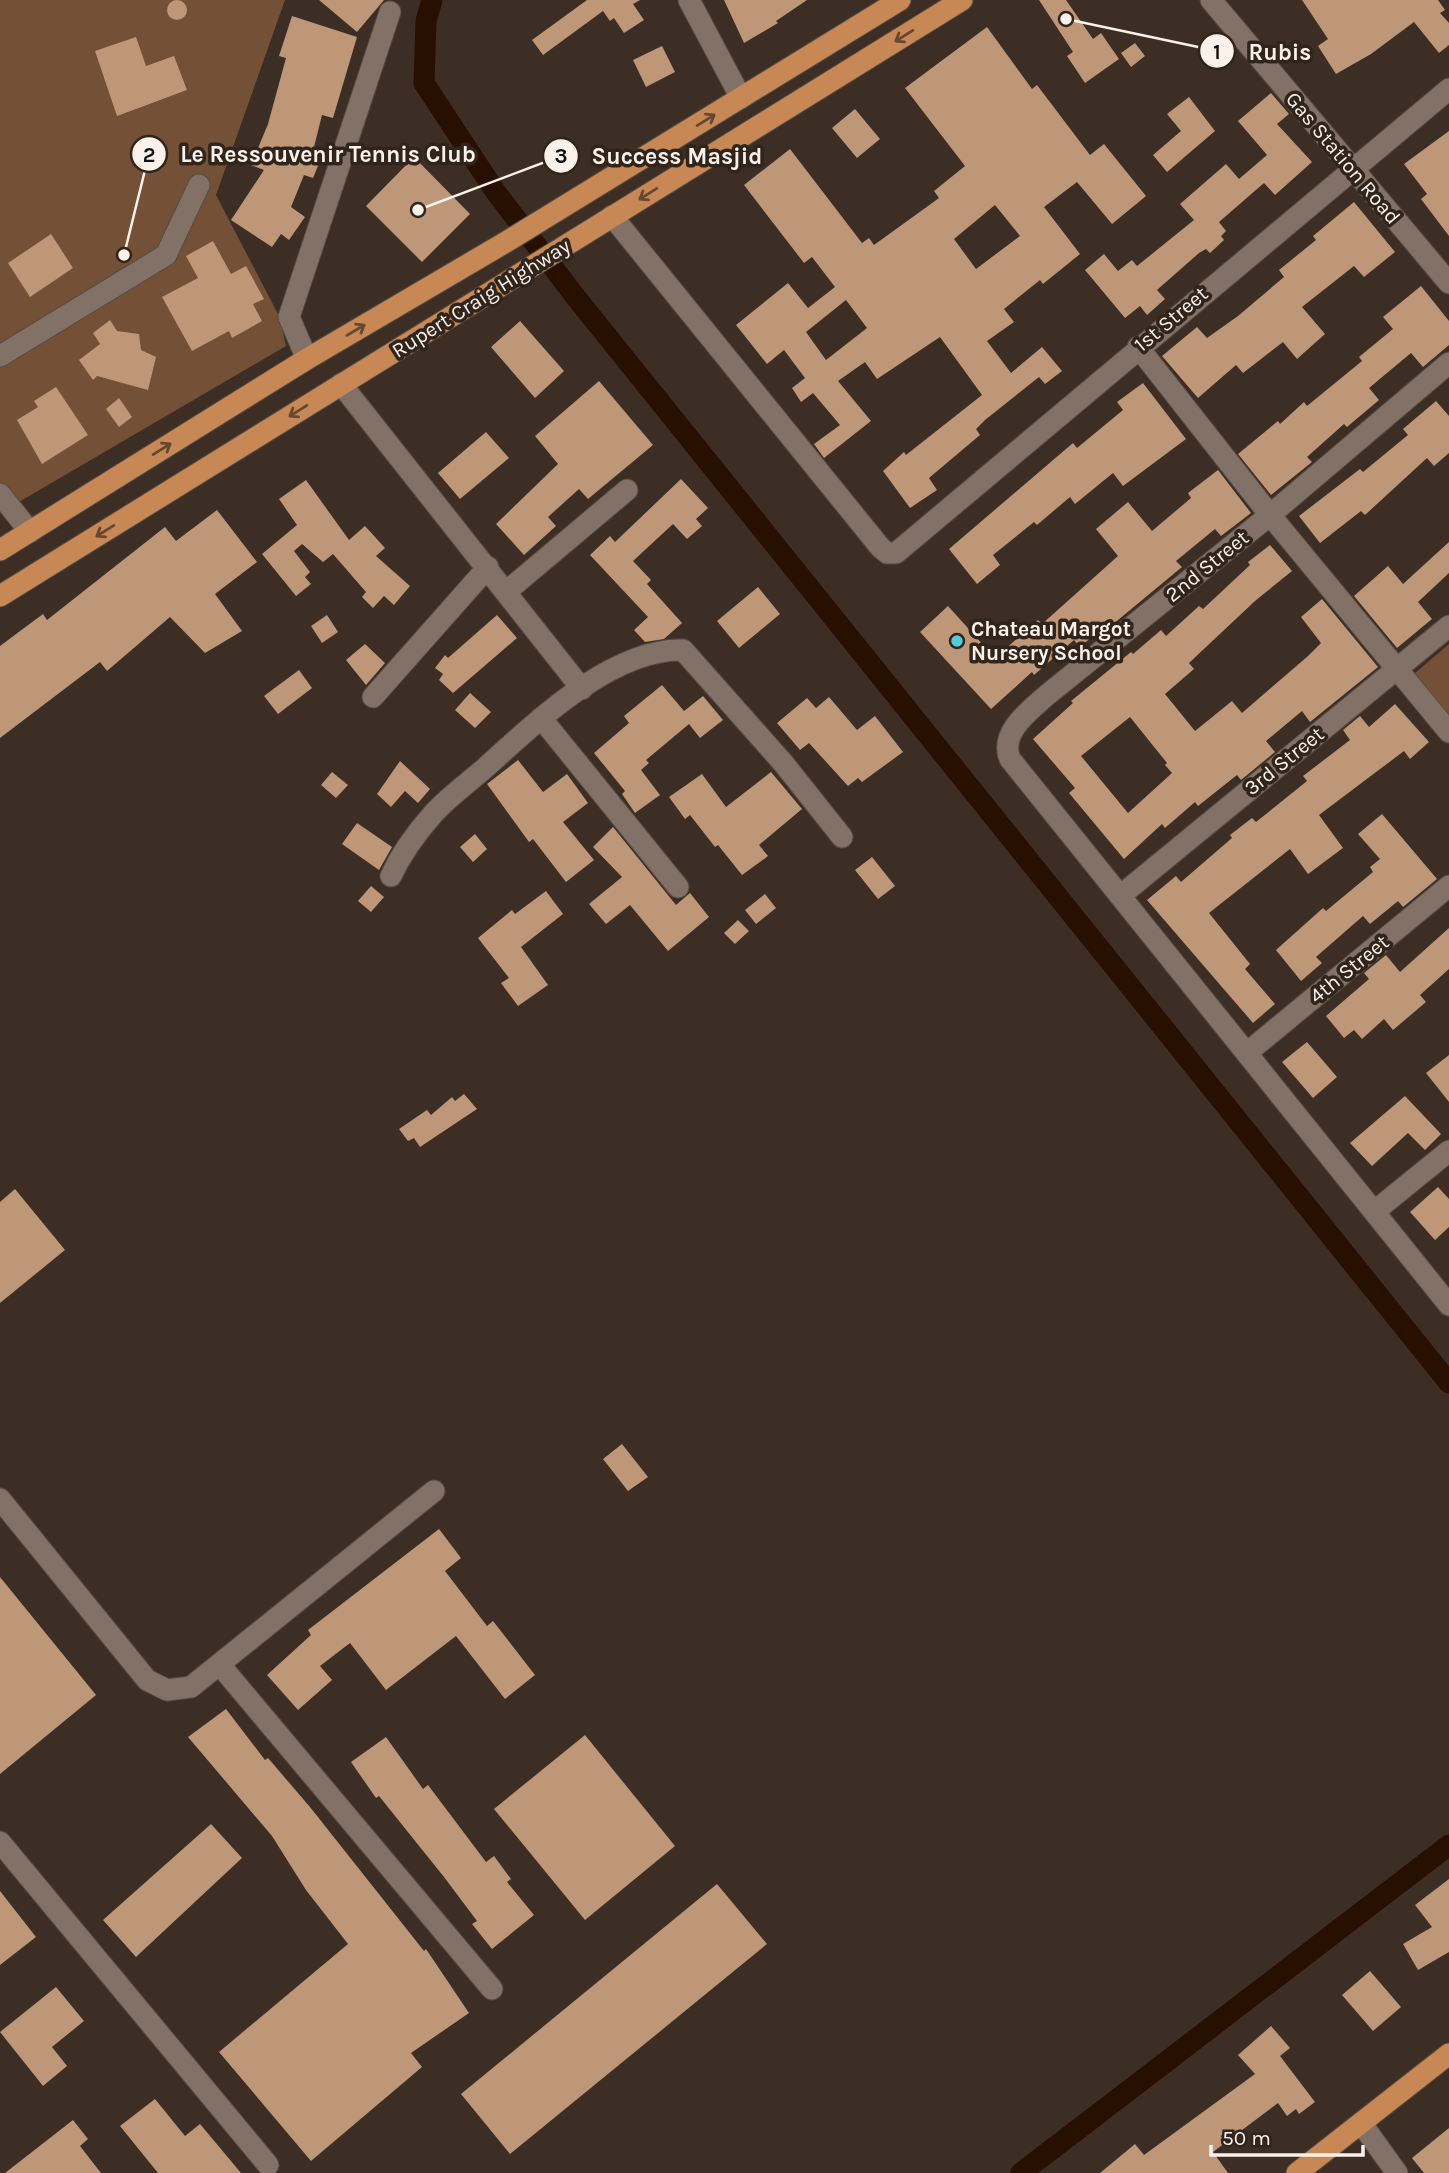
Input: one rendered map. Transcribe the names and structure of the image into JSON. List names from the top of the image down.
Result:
{
  "streets": {
    "main road": ["Rupert Craig Highway"],
    "street": [
      "Gas Station Road",
      "1st Street",
      "2nd Street",
      "3rd Street",
      "4th Street"
    ]
  },
  "crossings": [
    ["Gas Station Road", "1st Street"],
    ["Rupert Craig Highway", "1st Street"],
    ["2nd Street", "3rd Street"]
  ],
  "places": [
    "Rubis",
    "Success Masjid",
    "Le Ressouvenir Tennis Club",
    "Chateau Margot Nursery School"
  ],
  "scale_bar": "50 m"
}
